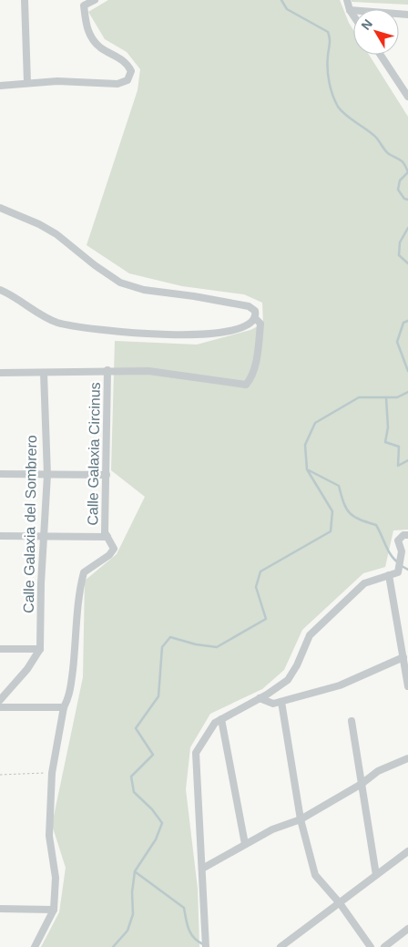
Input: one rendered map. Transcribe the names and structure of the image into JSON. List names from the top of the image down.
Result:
{
  "streets": {
    "street": ["Calle Galaxia Circinus", "Calle Galaxia del Sombrero"]
  },
  "north": "top left"
}
